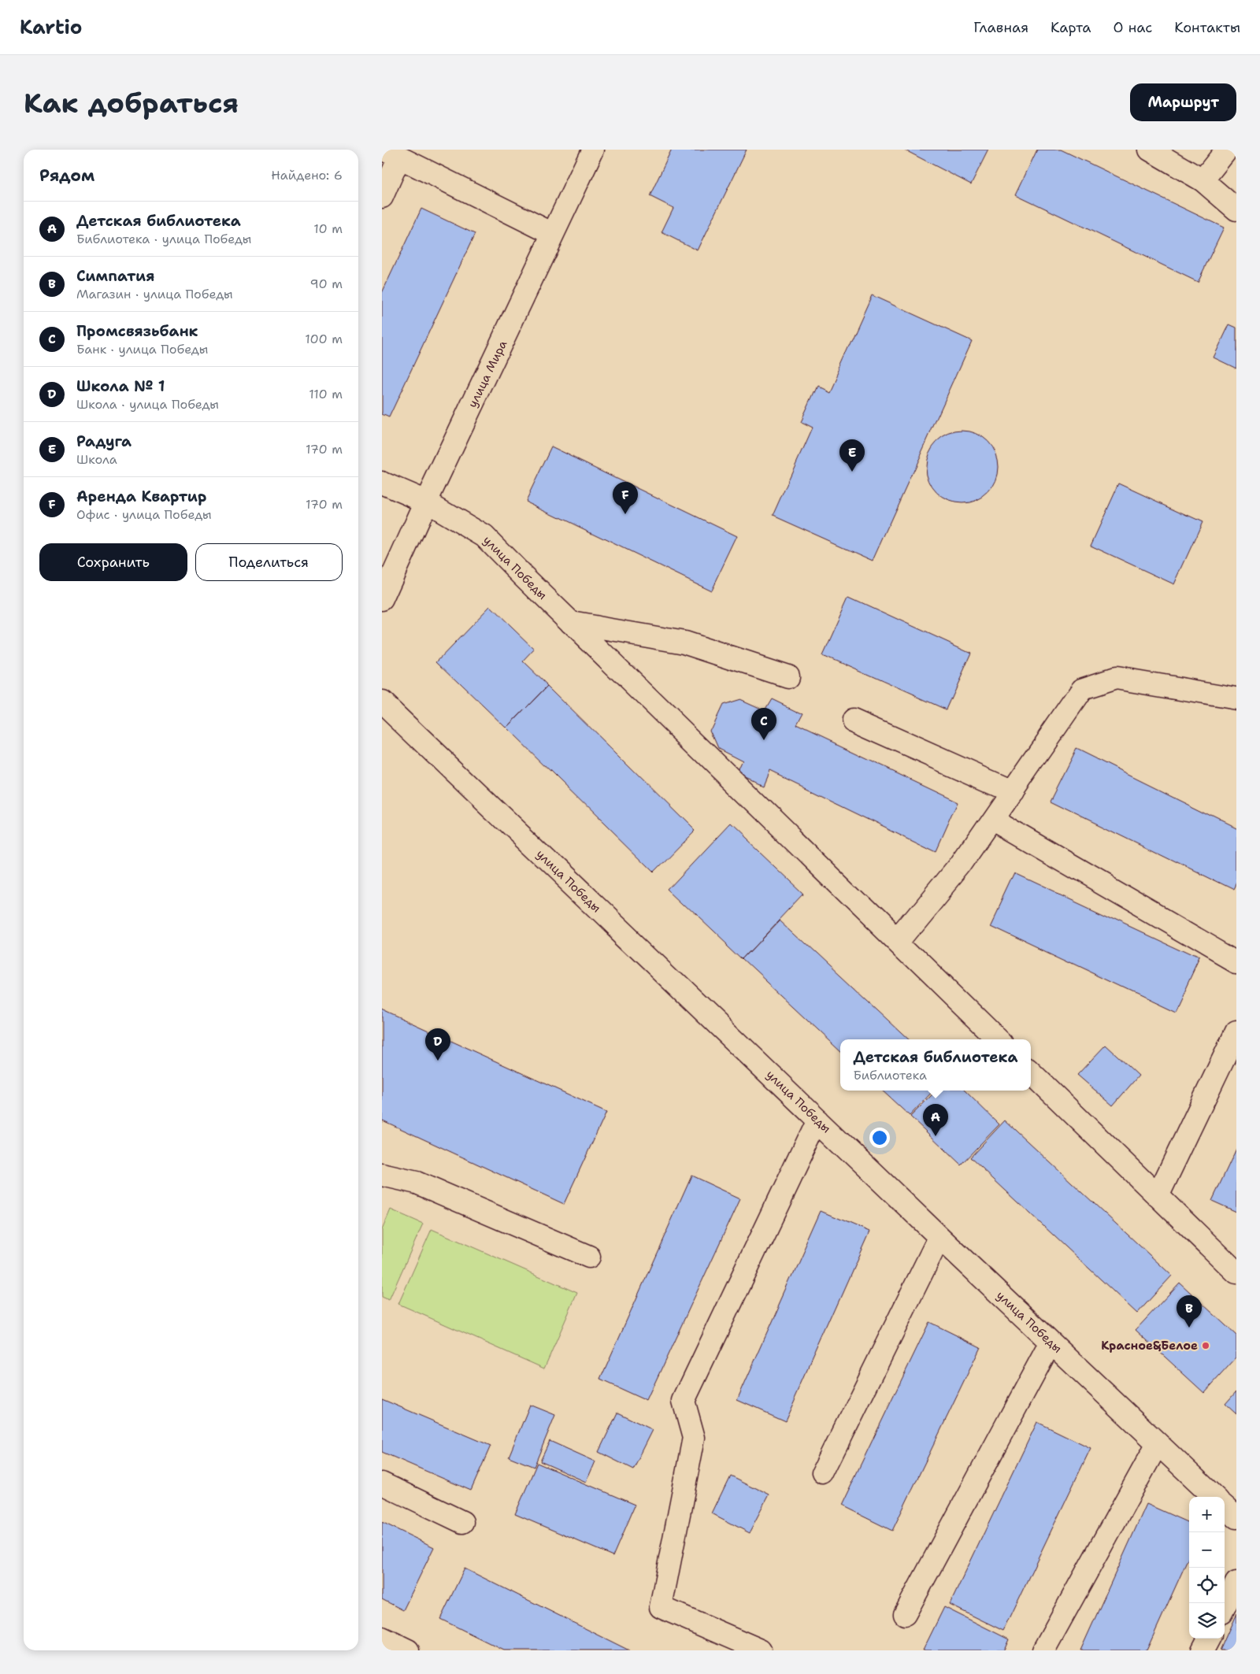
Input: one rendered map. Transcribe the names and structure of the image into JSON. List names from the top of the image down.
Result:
{
  "streets": {
    "street": ["улица Мира", "улица Победы"]
  },
  "crossings": [
    ["улица Мира", "улица Победы"]
  ],
  "places": ["Красное&Белое"],
  "page": {
    "header": "Kartio",
    "nav": [
      "Главная",
      "Карта",
      "О нас",
      "Контакты"
    ],
    "buttons": [
      "Маршрут",
      ["Сохранить", "Поделиться"]
    ],
    "title": "Как добраться",
    "heading": ["Рядом", "Найдено: 6"],
    "list": [
      {
        "mark": "A",
        "name": "Детская библиотека",
        "note": "Библиотека · улица Победы",
        "value": "10 m"
      },
      {
        "mark": "B",
        "name": "Симпатия",
        "note": "Магазин · улица Победы",
        "value": "90 m"
      },
      {
        "mark": "C",
        "name": "Промсвязьбанк",
        "note": "Банк · улица Победы",
        "value": "100 m"
      },
      {
        "mark": "D",
        "name": "Школа № 1",
        "note": "Школа · улица Победы",
        "value": "110 m"
      },
      {
        "mark": "E",
        "name": "Радуга",
        "note": "Школа",
        "value": "170 m"
      },
      {
        "mark": "F",
        "name": "Аренда Квартир",
        "note": "Офис · улица Победы",
        "value": "170 m"
      }
    ],
    "pins": [
      "E",
      "F",
      "C",
      "D",
      "A",
      "B"
    ],
    "popup": ["Детская библиотека", "Библиотека"],
    "map_buttons": ["+", "−"]
  }
}
